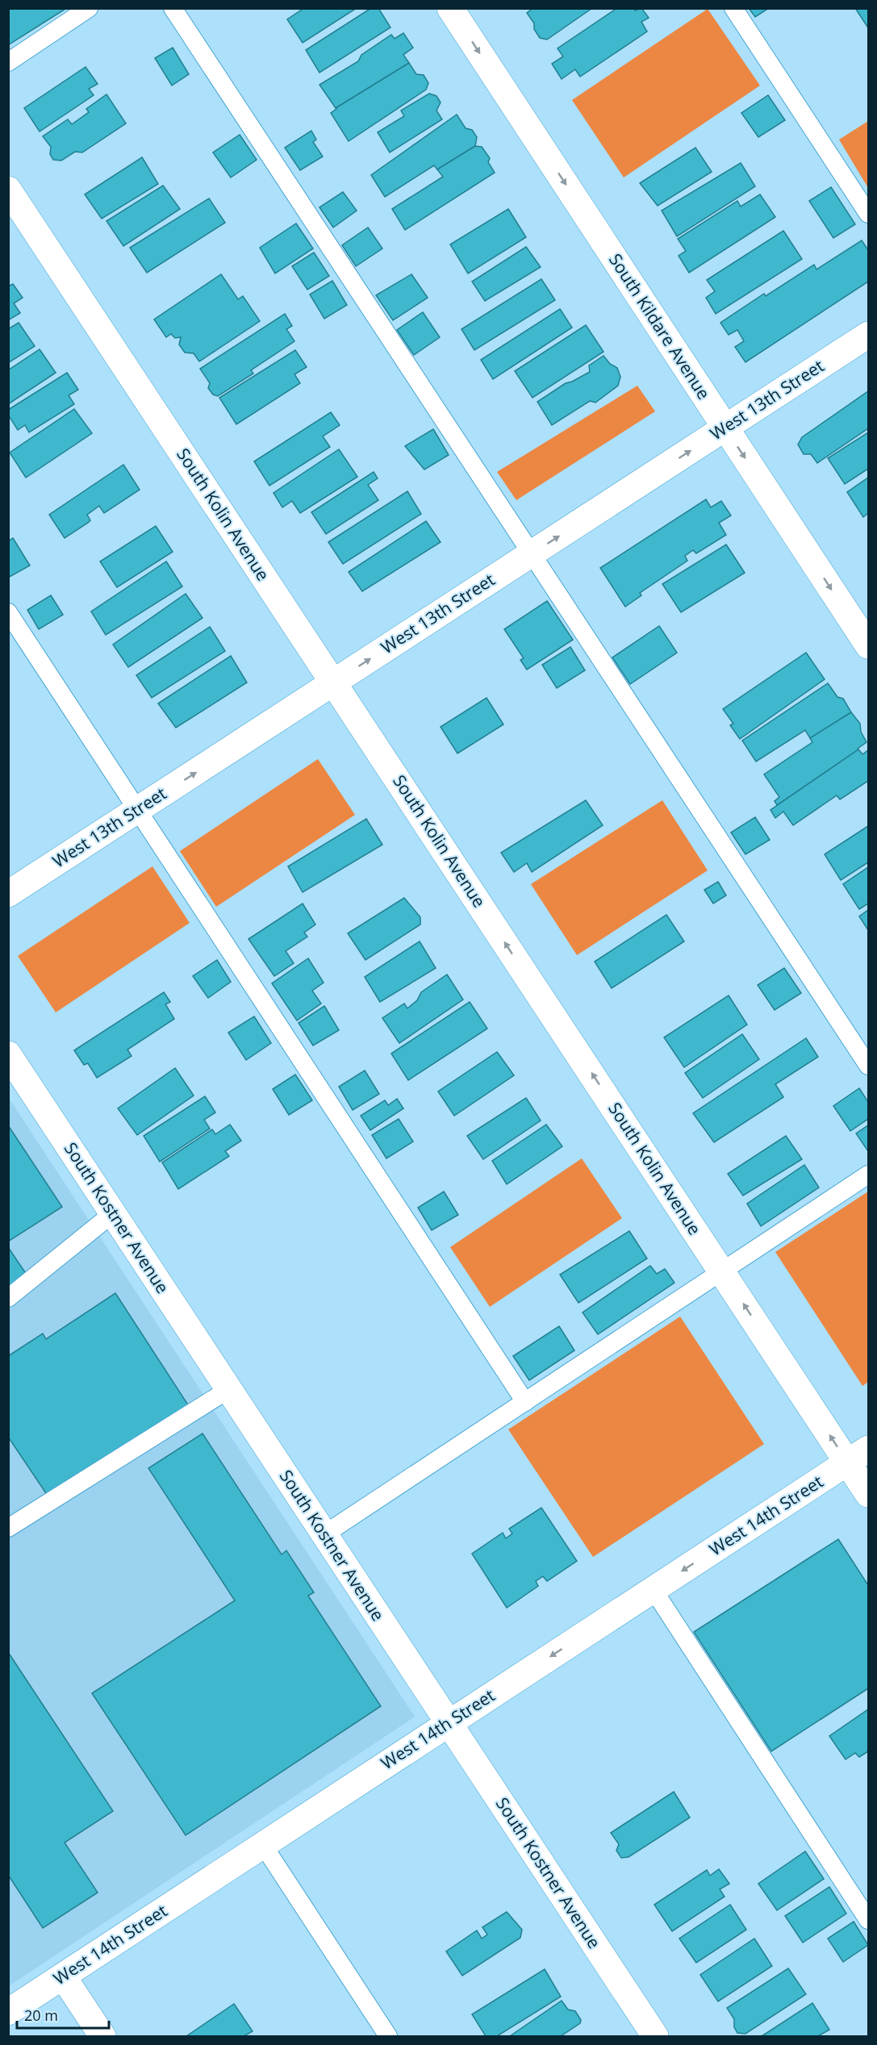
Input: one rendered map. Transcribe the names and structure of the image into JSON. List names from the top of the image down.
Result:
{
  "streets": {
    "street": [
      "South Kildare Avenue",
      "West 13th Street",
      "South Kolin Avenue",
      "South Kostner Avenue",
      "West 14th Street"
    ]
  },
  "crossings": [
    ["South Kildare Avenue", "West 13th Street"],
    ["West 13th Street", "South Kolin Avenue"],
    ["South Kolin Avenue", "West 14th Street"],
    ["South Kostner Avenue", "West 14th Street"]
  ],
  "one_way": [
    "South Kildare Avenue",
    "West 13th Street",
    "South Kolin Avenue",
    "West 14th Street"
  ],
  "scale_bar": "20 m"
}
